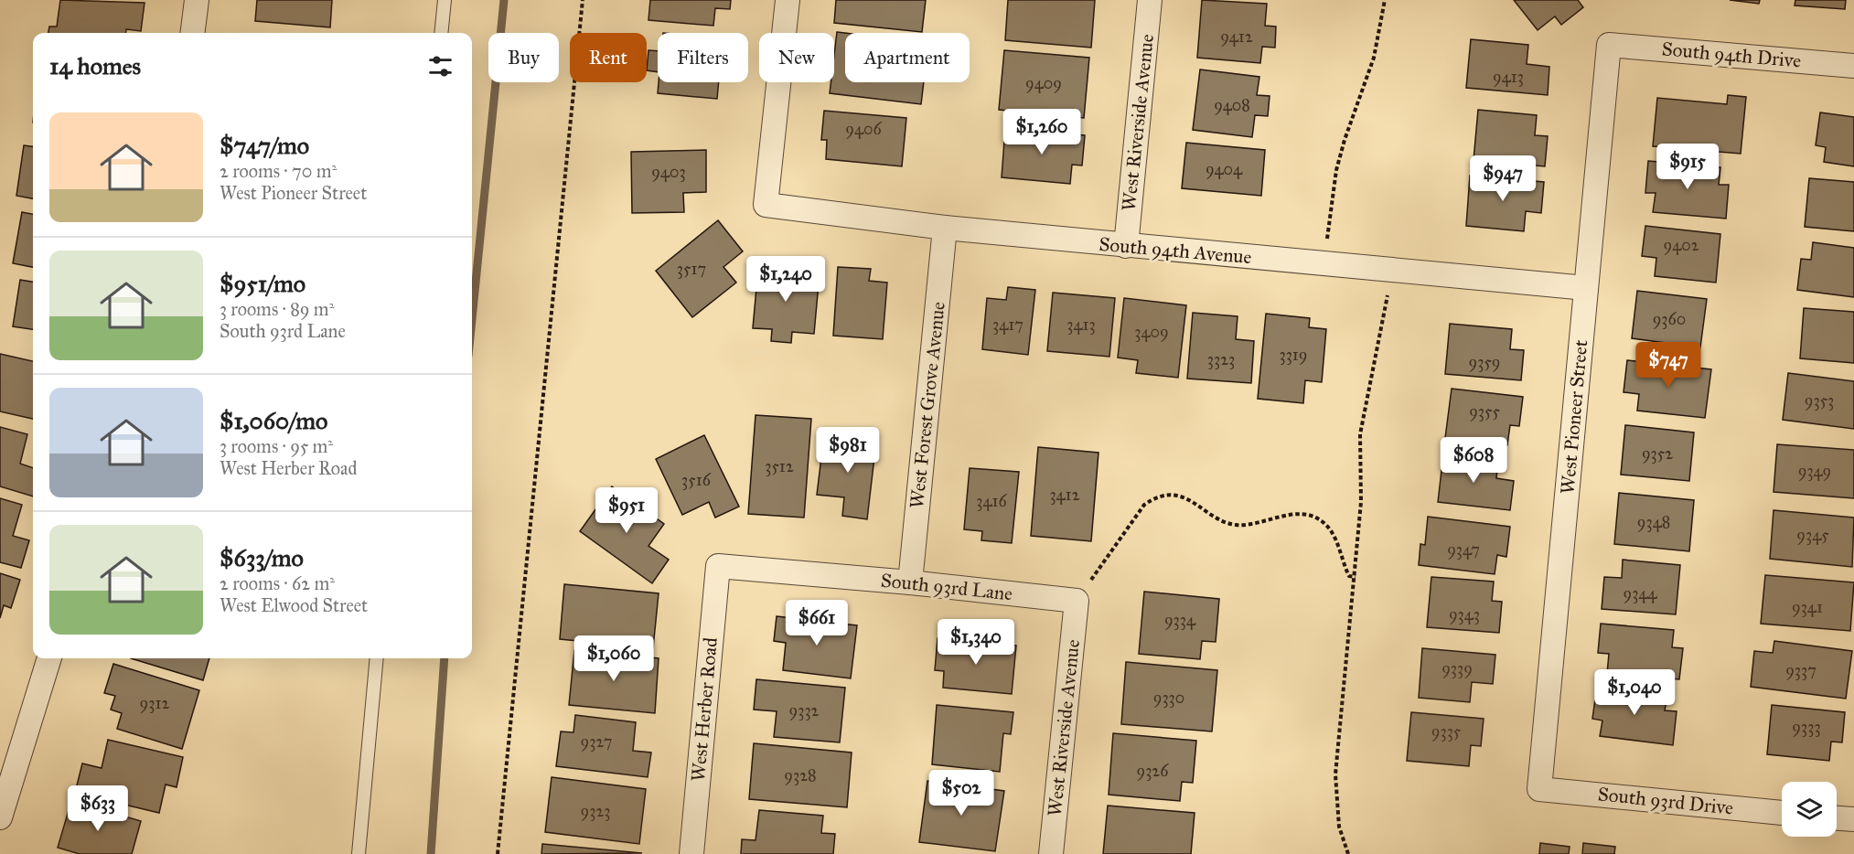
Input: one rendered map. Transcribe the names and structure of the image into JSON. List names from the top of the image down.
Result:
{
  "streets": {
    "street": [
      "South 94th Drive",
      "West Riverside Avenue",
      "South 94th Avenue",
      "West Forest Grove Avenue",
      "West Pioneer Street",
      "South 93rd Lane",
      "West Herber Road",
      "South 93rd Drive"
    ]
  },
  "crossings": [
    ["South 94th Drive", "West Pioneer Street"],
    ["West Riverside Avenue", "South 94th Avenue"],
    ["West Riverside Avenue", "South 93rd Lane"],
    ["South 94th Avenue", "West Forest Grove Avenue"],
    ["South 94th Avenue", "West Pioneer Street"],
    ["West Forest Grove Avenue", "South 93rd Lane"],
    ["West Pioneer Street", "South 93rd Drive"],
    ["South 93rd Lane", "West Herber Road"]
  ],
  "house_numbers": [
    "9412",
    "9413",
    "9409",
    "9408",
    "9406",
    "9404",
    "9403",
    "9402",
    "3517",
    "9360",
    "3417",
    "3413",
    "3409",
    "3319",
    "3323",
    "9359",
    "9353",
    "9355",
    "9352",
    "3512",
    "9349",
    "3516",
    "3412",
    "3416",
    "9348",
    "9345",
    "9347",
    "9344",
    "9341",
    "9343",
    "9334",
    "9339",
    "9337",
    "9330",
    "9312",
    "9332",
    "9333",
    "9335",
    "9327",
    "9326",
    "9328",
    "9323"
  ],
  "page": {
    "chip": [
      "Buy",
      "Rent",
      "Filters",
      "New",
      "Apartment"
    ],
    "heading": "14 homes",
    "list": [
      {
        "name": "$747/mo",
        "note": "2 rooms · 70 m² · West Pioneer Street"
      },
      {
        "name": "$951/mo",
        "note": "3 rooms · 89 m² · South 93rd Lane"
      },
      {
        "name": "$1,060/mo",
        "note": "3 rooms · 95 m² · West Herber Road"
      },
      {
        "name": "$633/mo",
        "note": "2 rooms · 62 m² · West Elwood Street"
      }
    ],
    "price": [
      "$1,260",
      "$915",
      "$947",
      "$1,240",
      "$747",
      "$981",
      "$608",
      "$951",
      "$661",
      "$1,340",
      "$1,060",
      "$1,040",
      "$502",
      "$633"
    ]
  }
}
